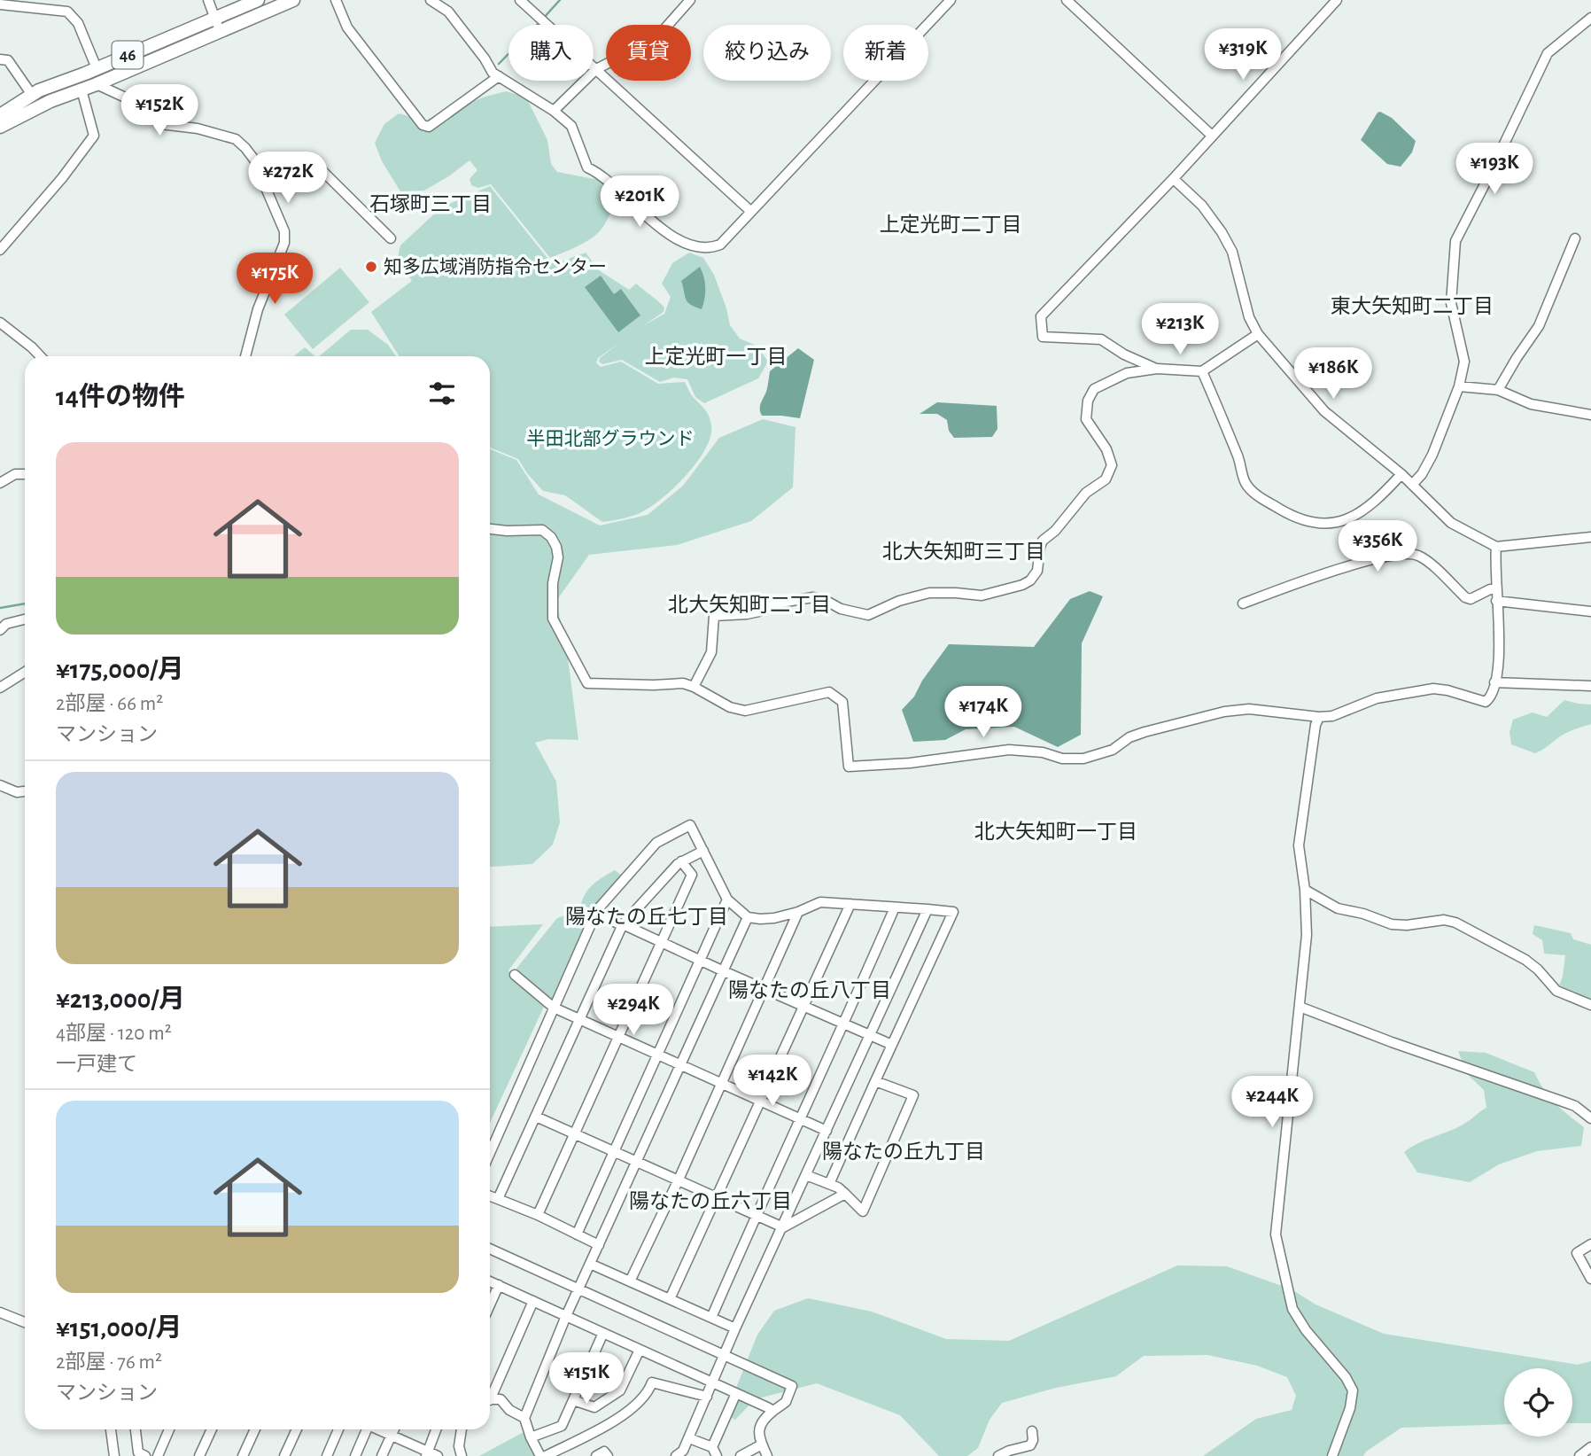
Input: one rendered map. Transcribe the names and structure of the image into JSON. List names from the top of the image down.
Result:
{
  "streets": {
    "main road": ["46"]
  },
  "districts": [
    "石塚町三丁目",
    "上定光町二丁目",
    "東大矢知町二丁目",
    "上定光町一丁目",
    "北大矢知町三丁目",
    "北大矢知町二丁目",
    "北大矢知町一丁目",
    "陽なたの丘七丁目",
    "陽なたの丘八丁目",
    "陽なたの丘九丁目",
    "陽なたの丘六丁目"
  ],
  "parks": ["半田北部グラウンド"],
  "places": ["知多広域消防指令センター"],
  "page": {
    "chip": [
      "購入",
      "賃貸",
      "絞り込み",
      "新着"
    ],
    "price": [
      "¥319K",
      "¥152K",
      "¥193K",
      "¥272K",
      "¥201K",
      "¥175K",
      "¥213K",
      "¥186K",
      "¥356K",
      "¥174K",
      "¥294K",
      "¥142K",
      "¥244K",
      "¥151K"
    ],
    "heading": "14件の物件",
    "list": [
      {
        "name": "¥175,000/月",
        "note": "2部屋 · 66 m² · マンション"
      },
      {
        "name": "¥213,000/月",
        "note": "4部屋 · 120 m² · 一戸建て"
      },
      {
        "name": "¥151,000/月",
        "note": "2部屋 · 76 m² · マンション"
      }
    ]
  }
}
